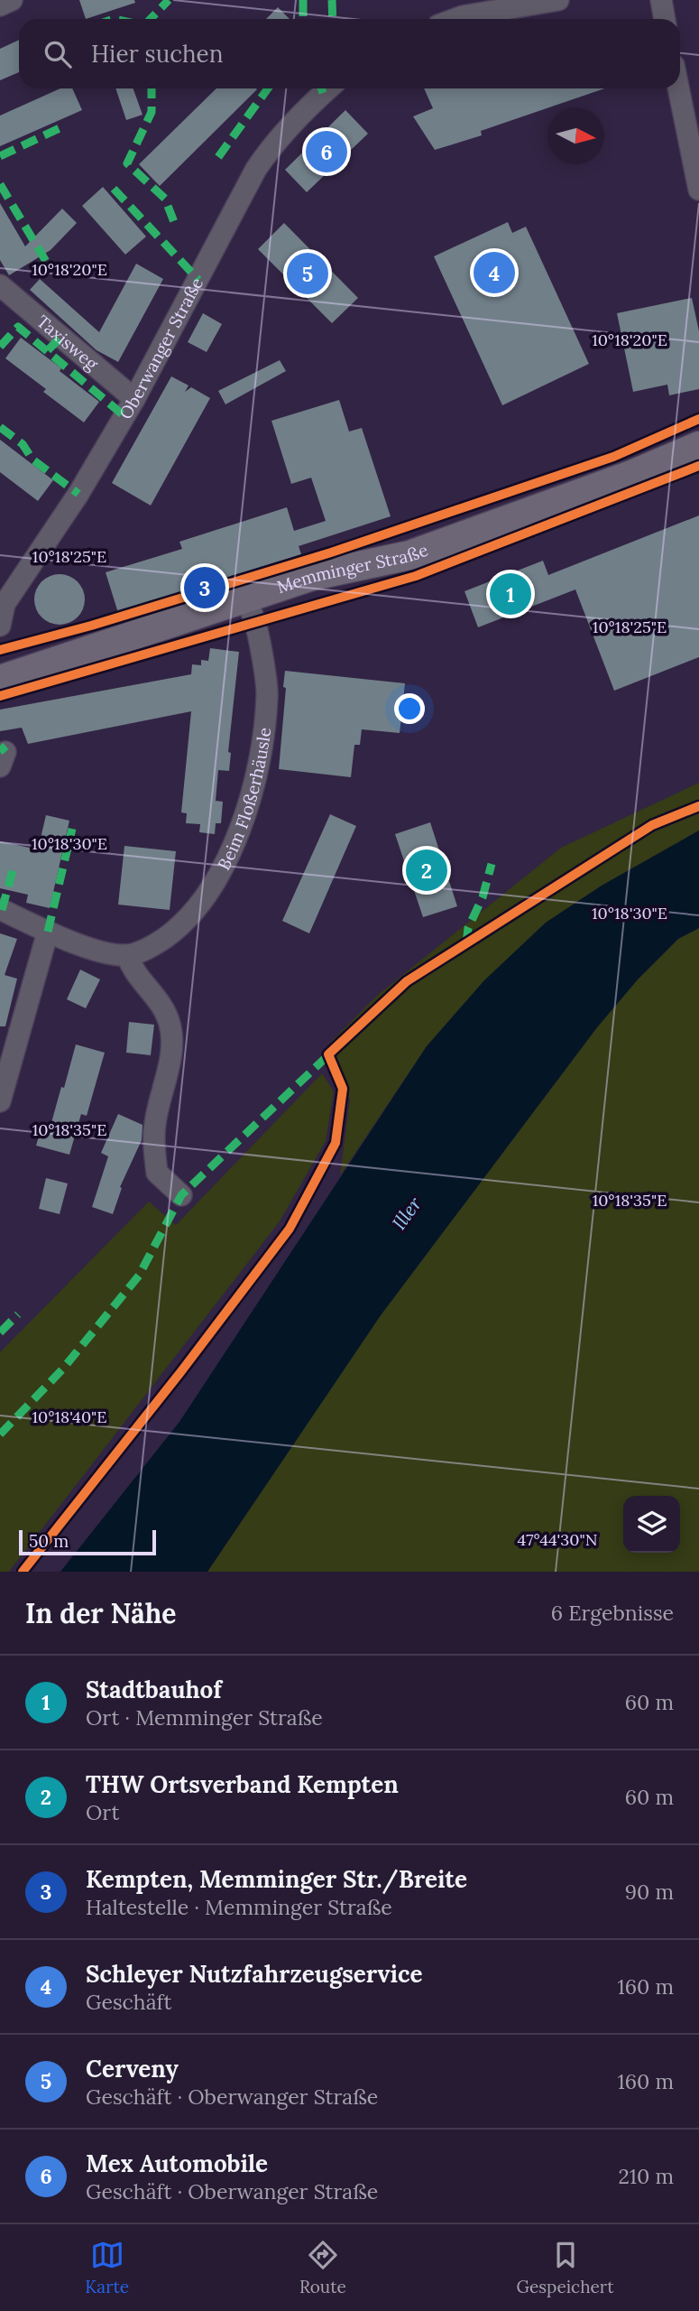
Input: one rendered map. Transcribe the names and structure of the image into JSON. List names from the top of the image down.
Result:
{
  "streets": {
    "main road": ["Memminger Straße"],
    "street": ["Taxisweg", "Oberwanger Straße", "Beim Floßerhäusle"]
  },
  "crossings": [
    ["Taxisweg", "Oberwanger Straße"],
    ["Memminger Straße", "Beim Floßerhäusle"]
  ],
  "water": ["Iller"],
  "scale_bar": "50 m",
  "north": "right",
  "page": {
    "search": "Hier suchen",
    "pins": [
      "6",
      "4",
      "5",
      "3",
      "1",
      "2"
    ],
    "scale": "50 m",
    "heading": ["In der Nähe", "6 Ergebnisse"],
    "list": [
      {
        "mark": "1",
        "name": "Stadtbauhof",
        "note": "Ort · Memminger Straße",
        "value": "60 m"
      },
      {
        "mark": "2",
        "name": "THW Ortsverband Kempten",
        "note": "Ort",
        "value": "60 m"
      },
      {
        "mark": "3",
        "name": "Kempten, Memminger Str./Breite",
        "note": "Haltestelle · Memminger Straße",
        "value": "90 m"
      },
      {
        "mark": "4",
        "name": "Schleyer Nutzfahrzeugservice",
        "note": "Geschäft",
        "value": "160 m"
      },
      {
        "mark": "5",
        "name": "Cerveny",
        "note": "Geschäft · Oberwanger Straße",
        "value": "160 m"
      },
      {
        "mark": "6",
        "name": "Mex Automobile",
        "note": "Geschäft · Oberwanger Straße",
        "value": "210 m"
      }
    ],
    "nav": ["Karte", "Route", "Gespeichert"]
  },
  "coordinates": [
    "10°18'20\"E",
    "10°18'25\"E",
    "10°18'30\"E",
    "10°18'35\"E",
    "10°18'40\"E",
    "47°44'30\"N"
  ]
}
